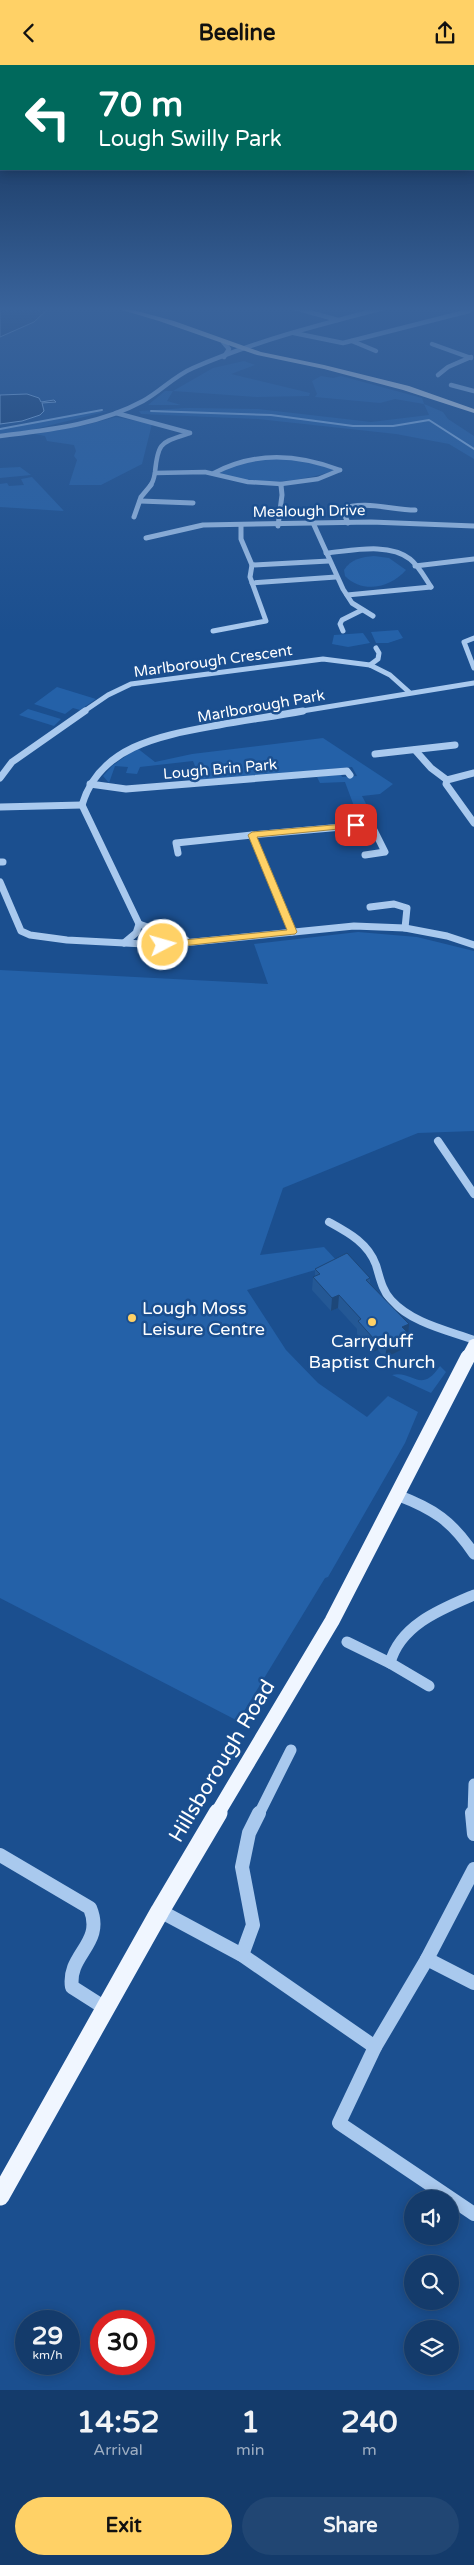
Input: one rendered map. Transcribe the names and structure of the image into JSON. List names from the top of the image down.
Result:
{
  "streets": {
    "main road": ["Hillsborough Road"],
    "street": [
      "Mealough Drive",
      "Marlborough Crescent",
      "Marlborough Park",
      "Lough Brin Park"
    ]
  },
  "crossings": [
    ["Marlborough Crescent", "Marlborough Park"],
    ["Marlborough Park", "Lough Brin Park"]
  ],
  "places": ["Lough Moss Leisure Centre", "Carryduff Baptist Church"],
  "page": {
    "header": "Beeline",
    "turn": ["70 m", "Lough Swilly Park"],
    "speed": "29 km/h",
    "limit": "30",
    "eta": [
      "14:52",
      "Arrival",
      "1",
      "min",
      "240",
      "m"
    ],
    "buttons": ["Exit", "Share"]
  }
}
